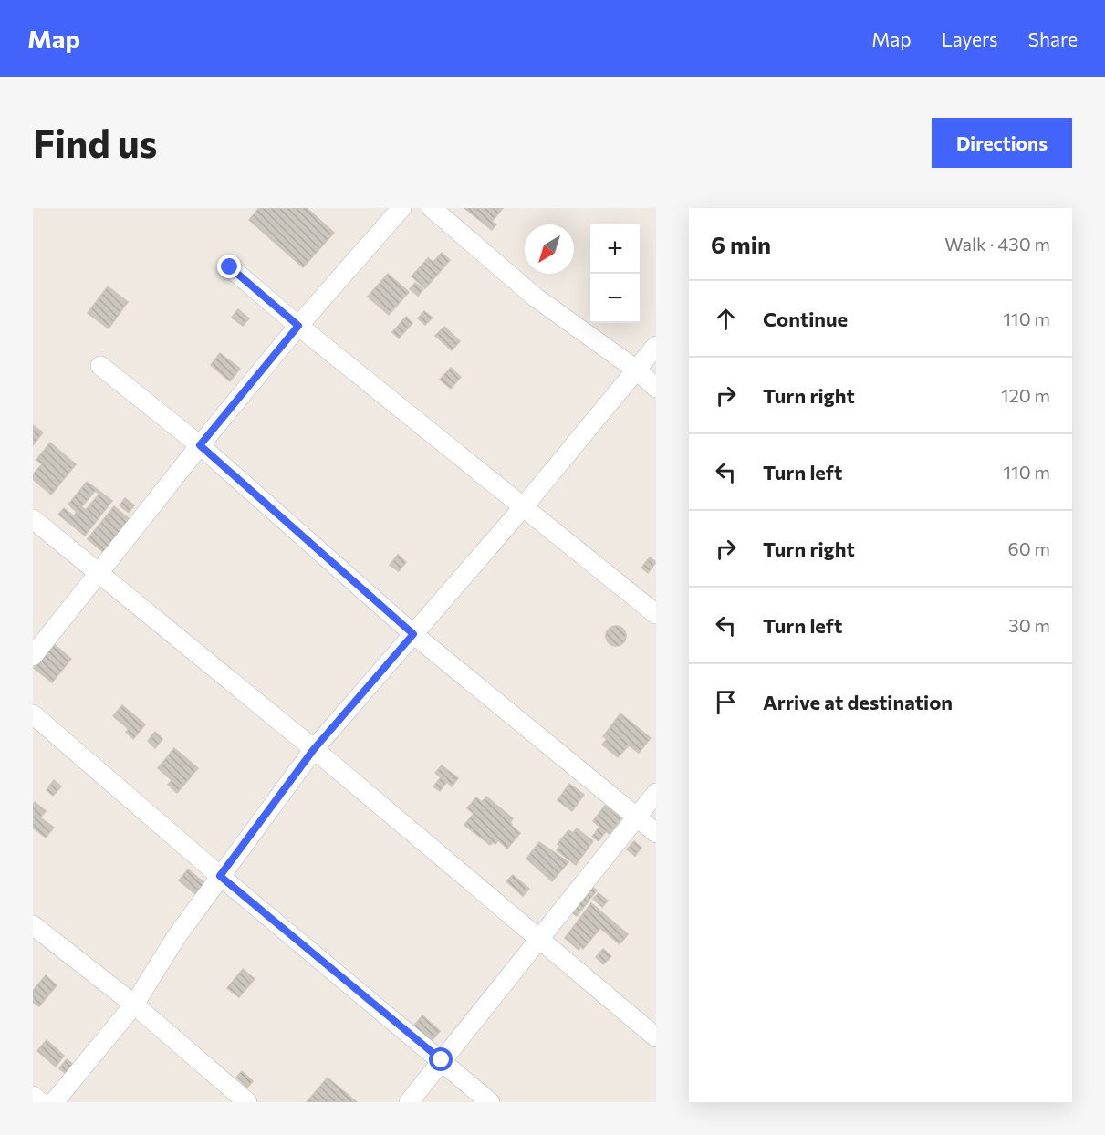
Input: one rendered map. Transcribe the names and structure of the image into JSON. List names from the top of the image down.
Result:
{
  "north": "bottom left",
  "page": {
    "header": "Map",
    "nav": ["Map", "Layers", "Share"],
    "buttons": "Directions",
    "title": "Find us",
    "heading": ["6 min", "Walk · 430 m"],
    "map_buttons": ["+", "−"],
    "list": [
      ["Continue", "110 m"],
      ["Turn right", "120 m"],
      ["Turn left", "110 m"],
      ["Turn right", "60 m"],
      ["Turn left", "30 m"],
      "Arrive at destination"
    ]
  }
}
